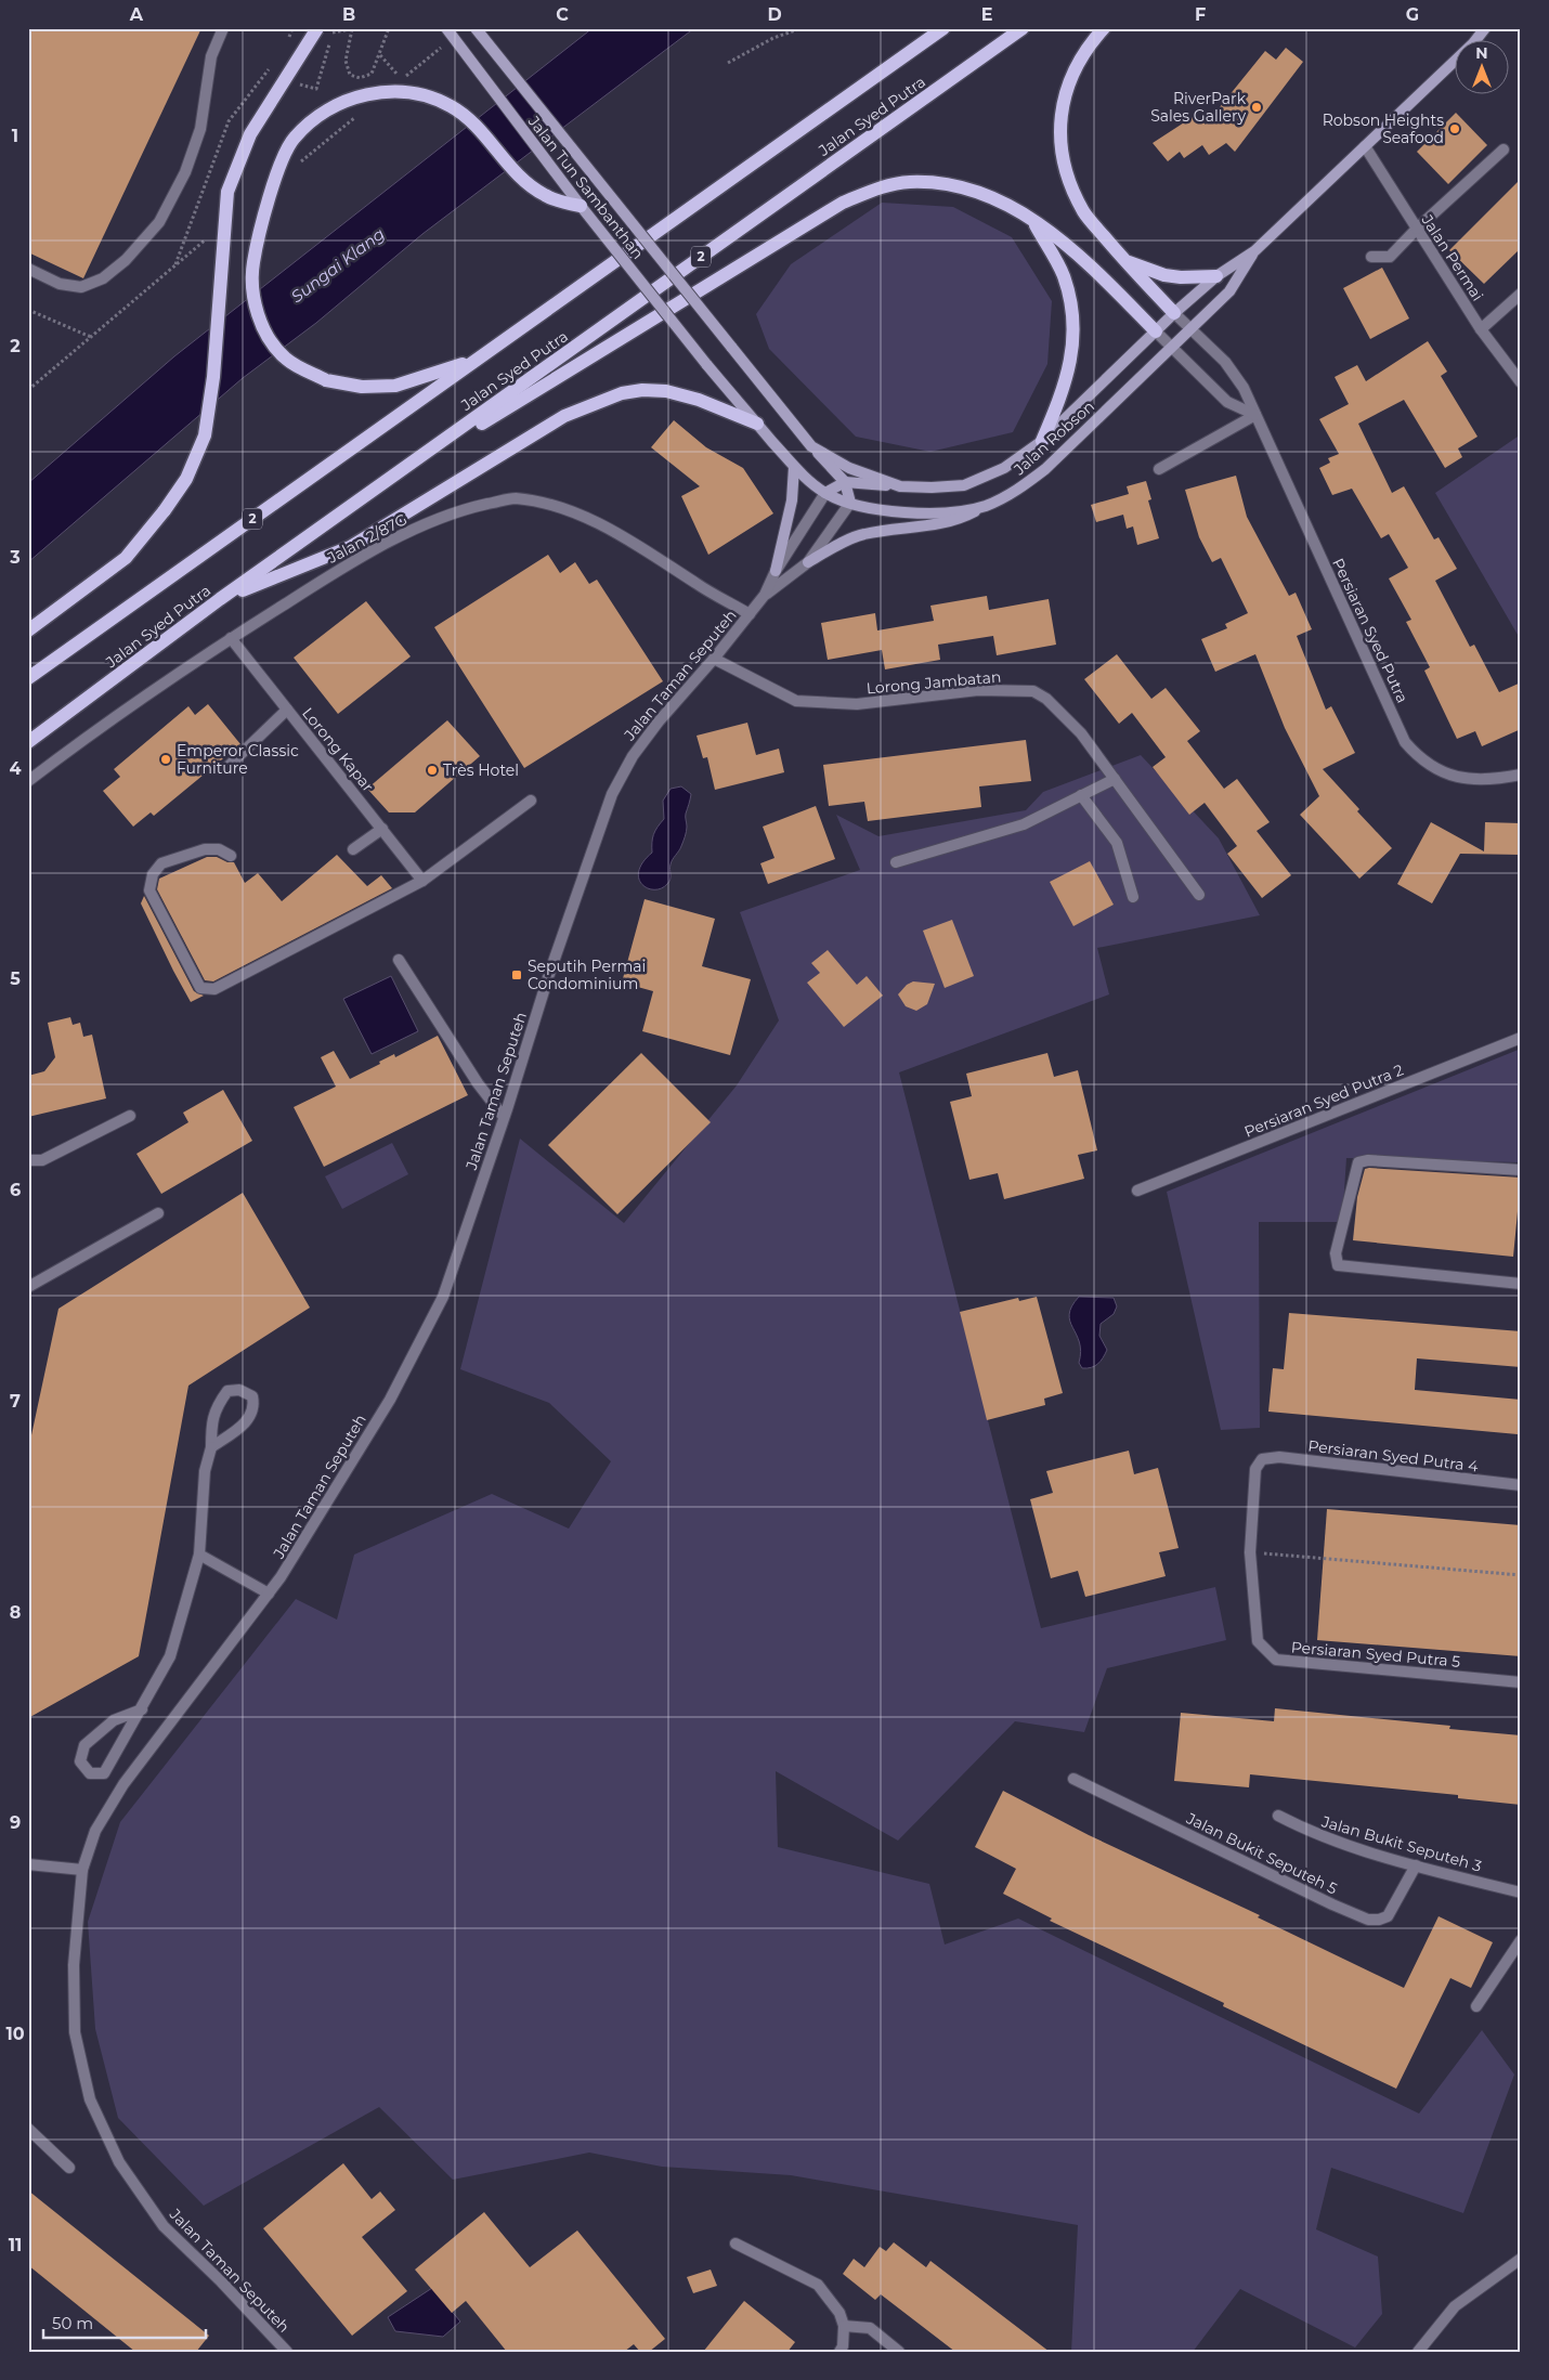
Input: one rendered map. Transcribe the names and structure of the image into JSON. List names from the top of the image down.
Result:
{
  "streets": {
    "main road": [
      "Jalan Syed Putra",
      "Jalan Tun Sambanthan",
      "2",
      "Jalan Robson"
    ],
    "street": [
      "Jalan Permai",
      "Jalan 2/87G",
      "Persiaran Syed Putra",
      "Jalan Taman Seputeh",
      "Lorong Jambatan",
      "Lorong Kapar",
      "Persiaran Syed Putra 2",
      "Persiaran Syed Putra 4",
      "Persiaran Syed Putra 5",
      "Jalan Bukit Seputeh 3",
      "Jalan Bukit Seputeh 5"
    ]
  },
  "crossings": [
    ["Jalan Tun Sambanthan", "Jalan Robson"],
    ["Jalan Permai", "Jalan Robson"],
    ["Jalan Robson", "Persiaran Syed Putra"],
    ["Jalan Robson", "Jalan Taman Seputeh"],
    ["Jalan 2/87G", "Jalan Taman Seputeh"],
    ["Jalan 2/87G", "Lorong Kapar"],
    ["Jalan Taman Seputeh", "Lorong Jambatan"],
    ["Persiaran Syed Putra 4", "Persiaran Syed Putra 5"],
    ["Jalan Bukit Seputeh 3", "Jalan Bukit Seputeh 5"]
  ],
  "water": ["Sungai Klang"],
  "places": {
    "other": [
      "RiverPark Sales Gallery",
      "Robson Heights Seafood",
      "Emperor Classic Furniture",
      "Très Hotel"
    ],
    "transit": ["Seputih Permai Condominium"]
  },
  "scale_bar": "50 m",
  "north": "top",
  "grid": {
    "columns": [
      "A",
      "B",
      "C",
      "D",
      "E",
      "F",
      "G"
    ],
    "rows": [
      "1",
      "2",
      "3",
      "4",
      "5",
      "6",
      "7",
      "8",
      "9",
      "10",
      "11"
    ]
  }
}
